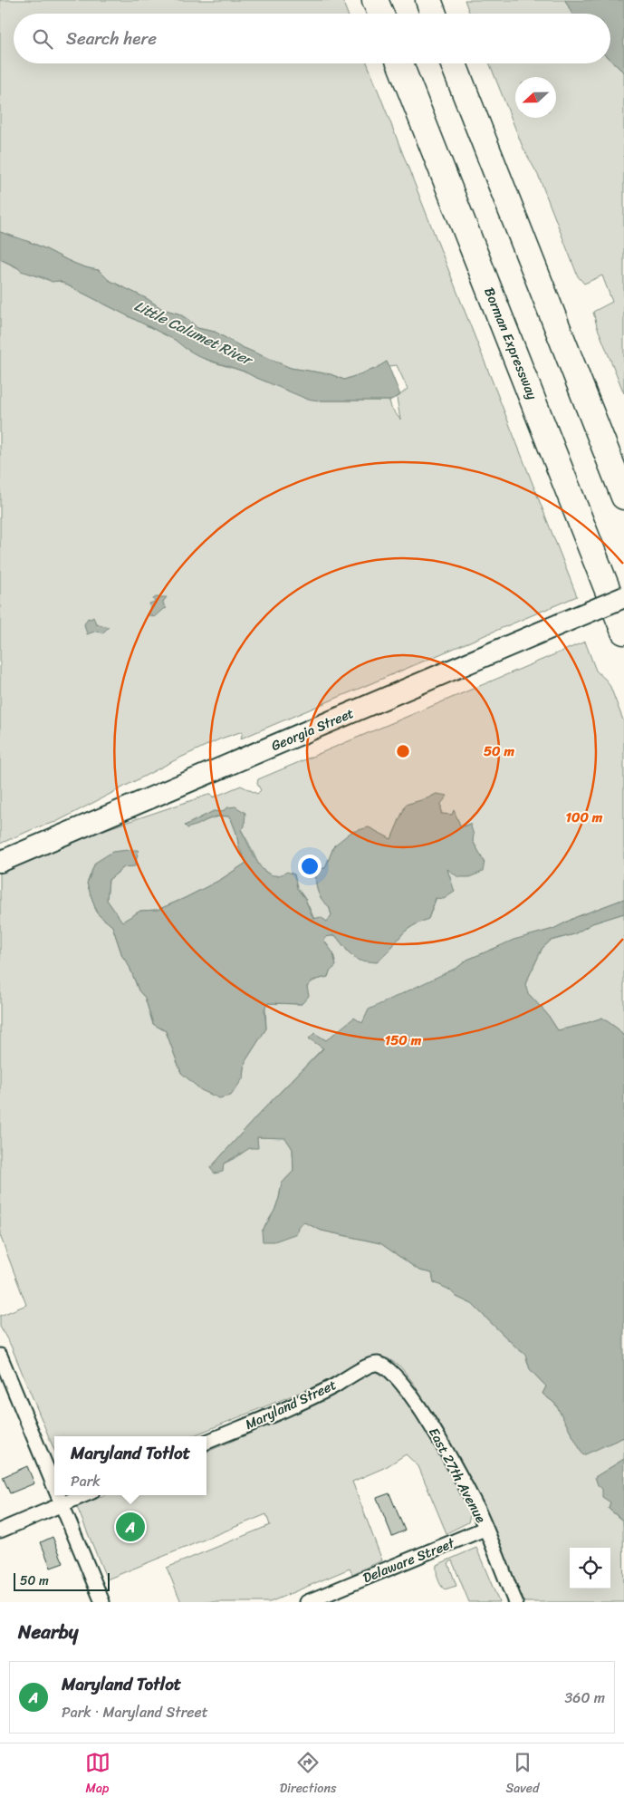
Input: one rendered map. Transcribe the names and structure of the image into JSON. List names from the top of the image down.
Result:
{
  "streets": {
    "highway": ["Borman Expressway"],
    "street": [
      "Georgia Street",
      "Maryland Street",
      "East 27th Avenue",
      "Delaware Street"
    ]
  },
  "crossings": [
    ["Maryland Street", "East 27th Avenue"],
    ["East 27th Avenue", "Delaware Street"]
  ],
  "water": ["Little Calumet River"],
  "scale_bar": "50 m",
  "north": "left",
  "page": {
    "search": "Search here",
    "popup": ["Maryland Totlot", "Park"],
    "pins": "A",
    "scale": "50 m",
    "heading": "Nearby",
    "list": [
      {
        "mark": "A",
        "name": "Maryland Totlot",
        "note": "Park · Maryland Street",
        "value": "360 m"
      }
    ],
    "nav": ["Map", "Directions", "Saved"]
  },
  "rings": ["50 m", "100 m", "150 m"]
}
